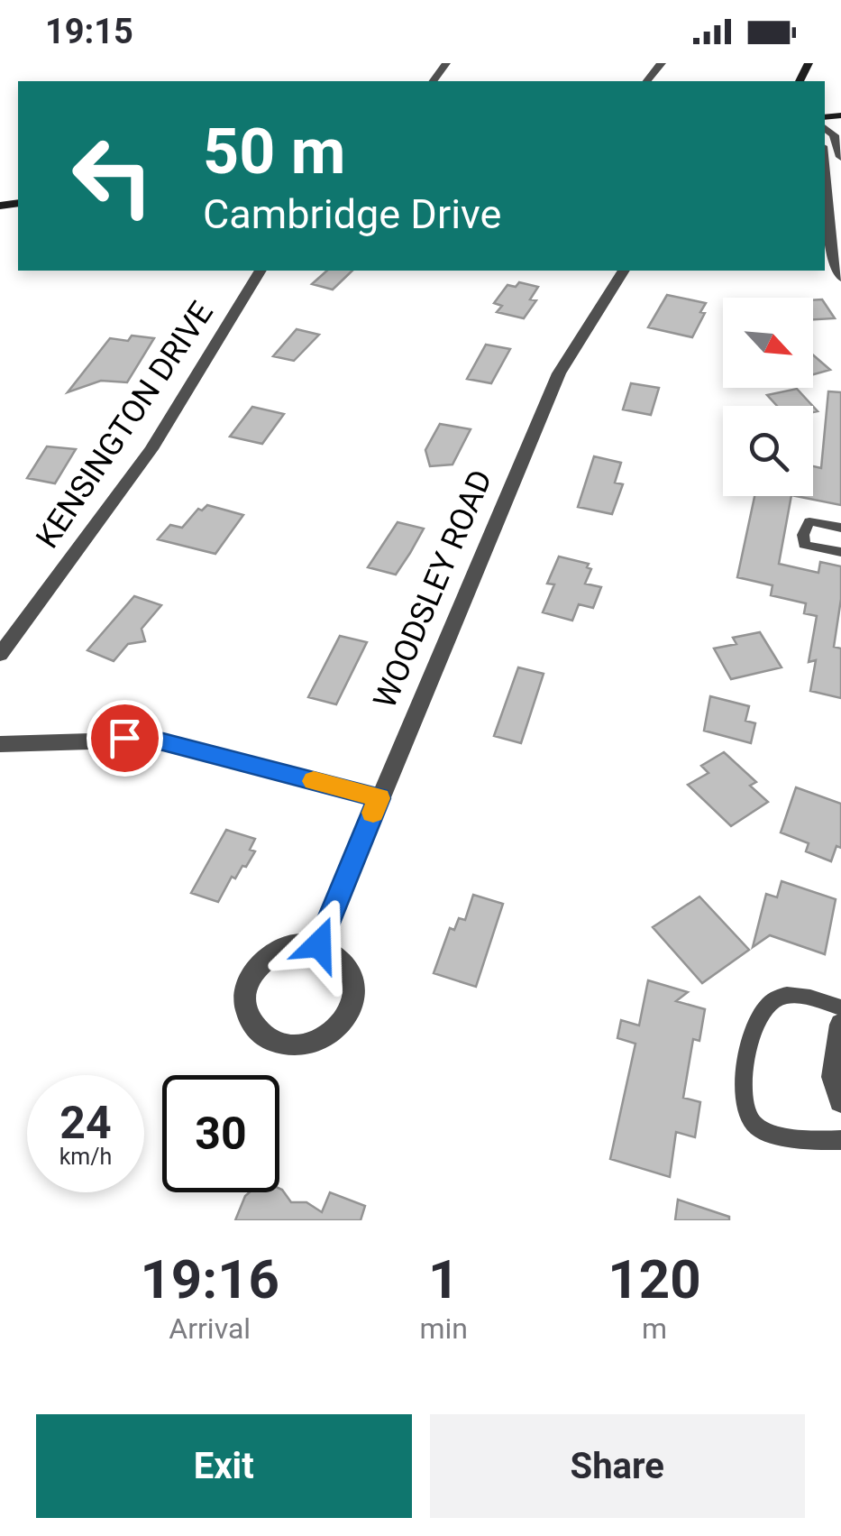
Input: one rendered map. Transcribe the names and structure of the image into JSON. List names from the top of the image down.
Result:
{
  "streets": {
    "street": ["KENSINGTON DRIVE", "WOODSLEY ROAD"]
  },
  "north": "bottom right",
  "page": {
    "status": "19:15",
    "turn": ["50 m", "Cambridge Drive"],
    "speed": "24 km/h",
    "limit": "30",
    "eta": [
      "19:16",
      "Arrival",
      "1",
      "min",
      "120",
      "m"
    ],
    "buttons": ["Exit", "Share"]
  }
}
